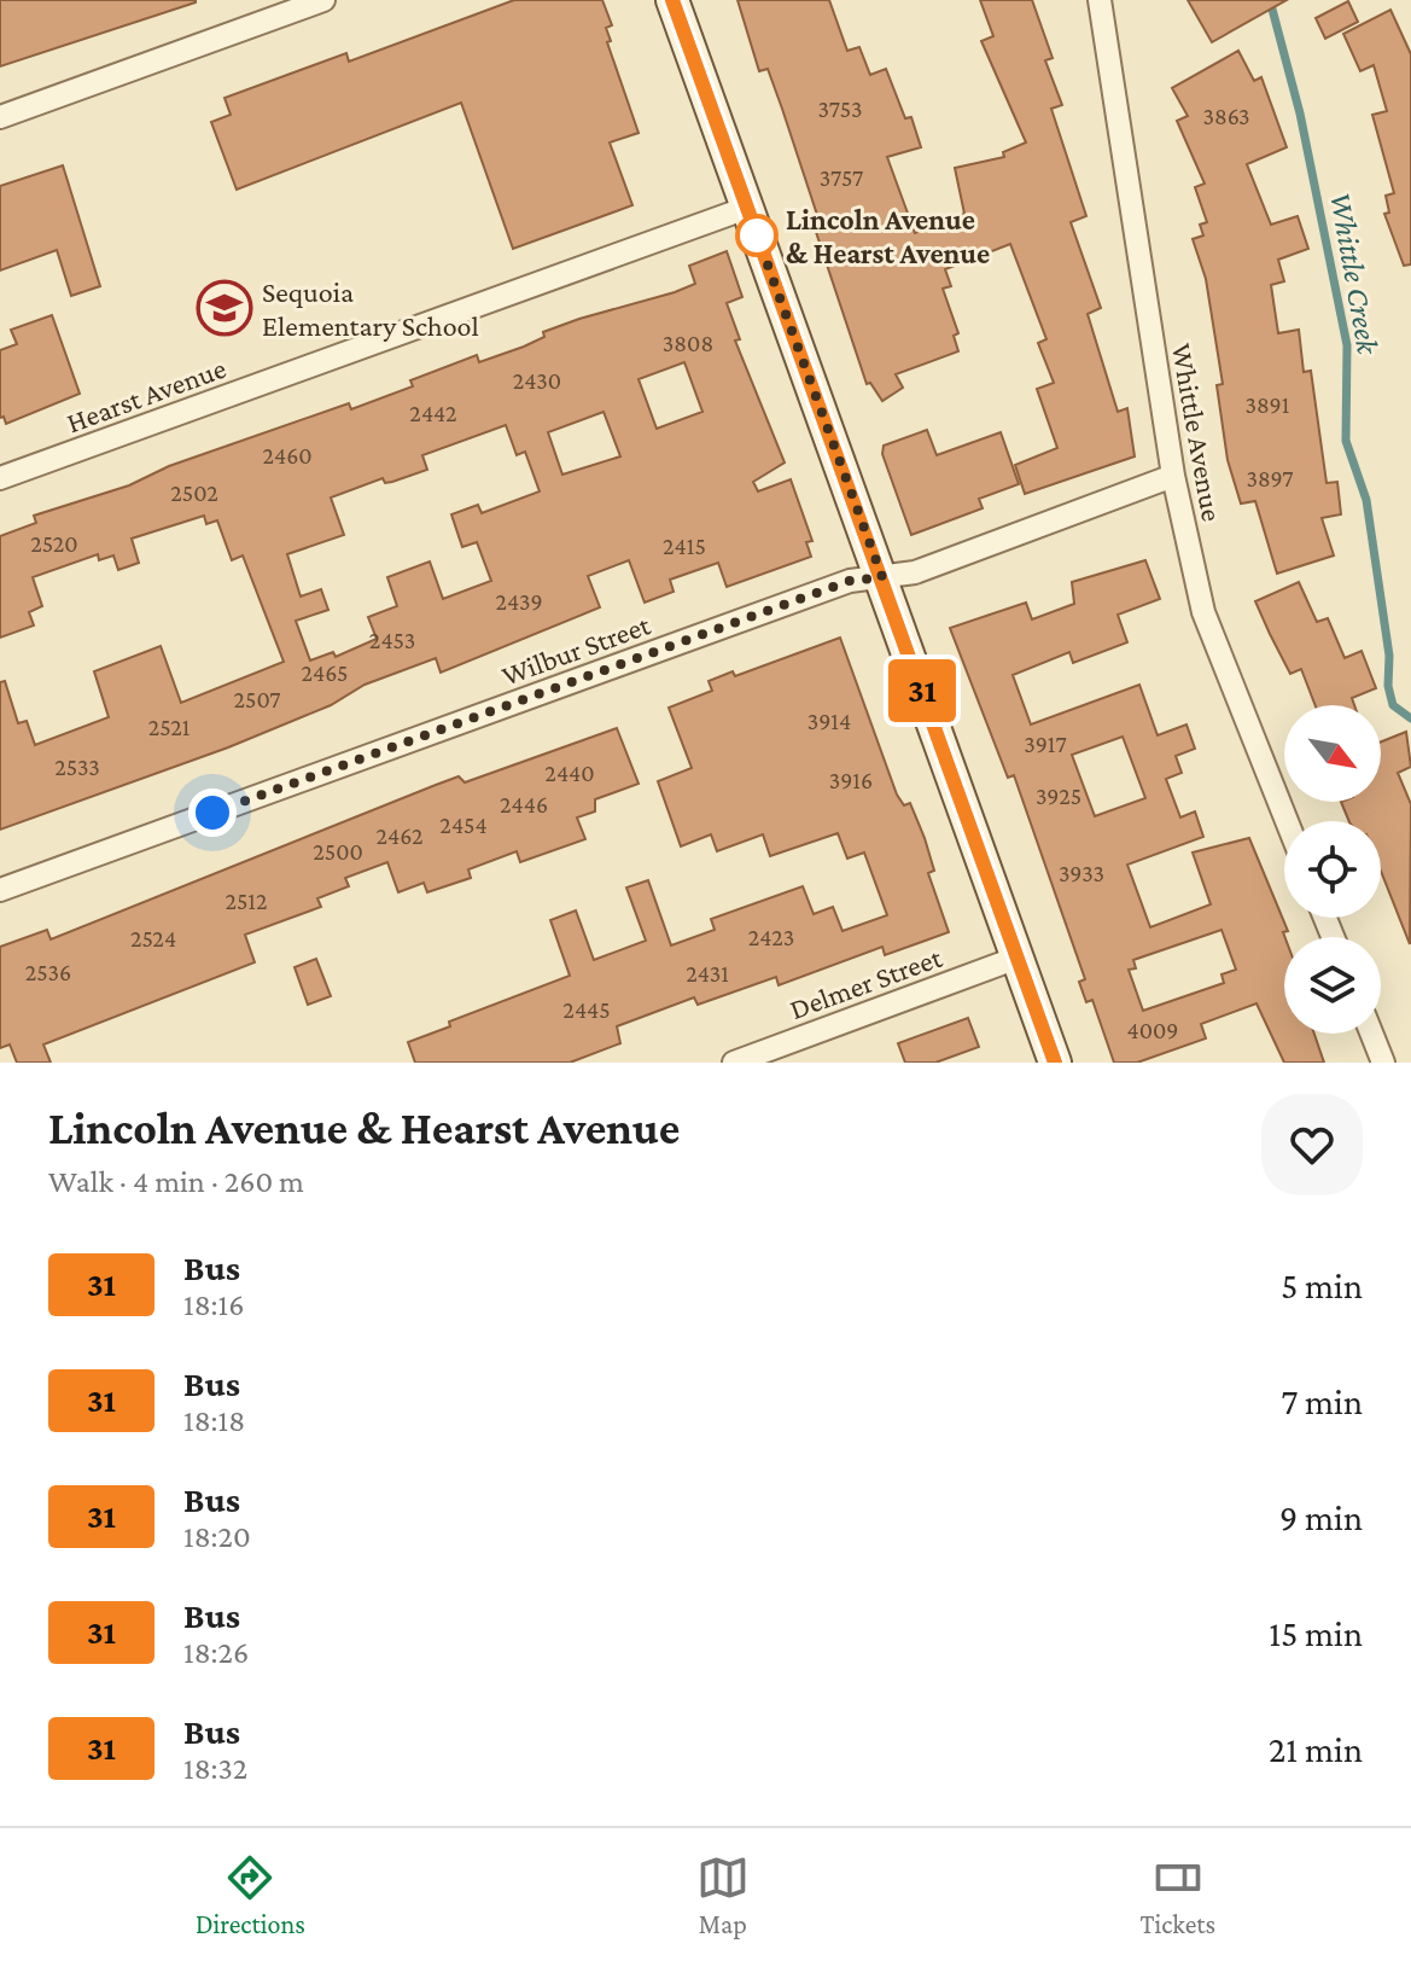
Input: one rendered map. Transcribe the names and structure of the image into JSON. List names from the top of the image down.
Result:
{
  "streets": {
    "street": [
      "Hearst Avenue",
      "Whittle Avenue",
      "Wilbur Street",
      "Delmer Street"
    ]
  },
  "crossings": [
    ["Whittle Avenue", "Wilbur Street"]
  ],
  "water": ["Whittle Creek"],
  "places": {
    "other": ["Lincoln Avenue & Hearst Avenue"],
    "school or university": ["Sequoia Elementary School"]
  },
  "lines": ["bus line 31"],
  "house_numbers": [
    "3753",
    "3863",
    "3757",
    "3808",
    "2430",
    "3891",
    "2442",
    "2460",
    "3897",
    "2502",
    "2520",
    "2415",
    "2439",
    "2453",
    "2465",
    "2507",
    "3914",
    "2521",
    "3917",
    "2533",
    "2440",
    "3916",
    "3925",
    "2446",
    "2454",
    "2462",
    "2500",
    "3933",
    "2512",
    "2423",
    "2524",
    "2536",
    "2431",
    "2445",
    "4009"
  ],
  "north": "bottom right",
  "page": {
    "on_map": "31",
    "heading": ["Lincoln Avenue & Hearst Avenue", "Walk · 4 min · 260 m"],
    "list": [
      {
        "mark": "31",
        "name": "Bus",
        "note": "18:16",
        "value": "5 min"
      },
      {
        "mark": "31",
        "name": "Bus",
        "note": "18:18",
        "value": "7 min"
      },
      {
        "mark": "31",
        "name": "Bus",
        "note": "18:20",
        "value": "9 min"
      },
      {
        "mark": "31",
        "name": "Bus",
        "note": "18:26",
        "value": "15 min"
      },
      {
        "mark": "31",
        "name": "Bus",
        "note": "18:32",
        "value": "21 min"
      }
    ],
    "tabs": ["Directions", "Map", "Tickets"]
  }
}
